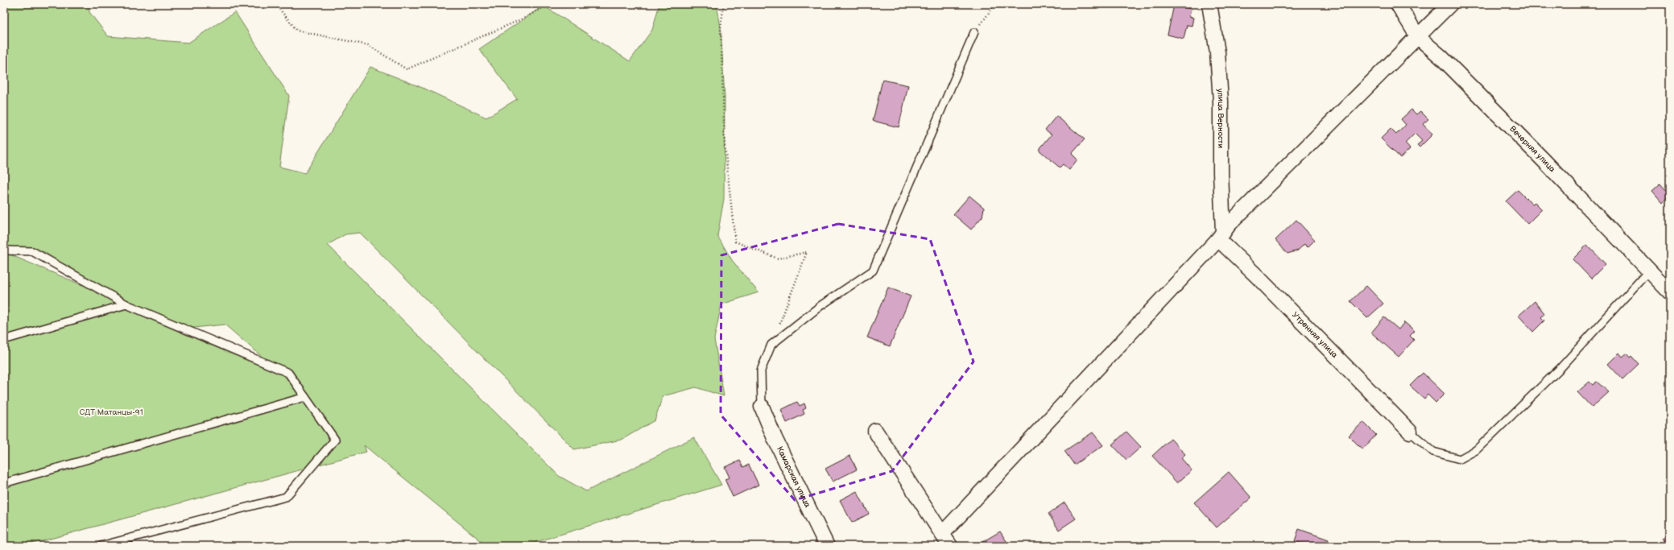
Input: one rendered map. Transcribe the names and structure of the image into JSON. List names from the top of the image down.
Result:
{
  "streets": {
    "street": [
      "улица Верности",
      "Вечерняя улица",
      "Утренняя улица",
      "Камарская улица"
    ]
  },
  "crossings": [
    ["улица Верности", "Утренняя улица"]
  ],
  "parks": ["СДТ Матанцы-91"]
}
